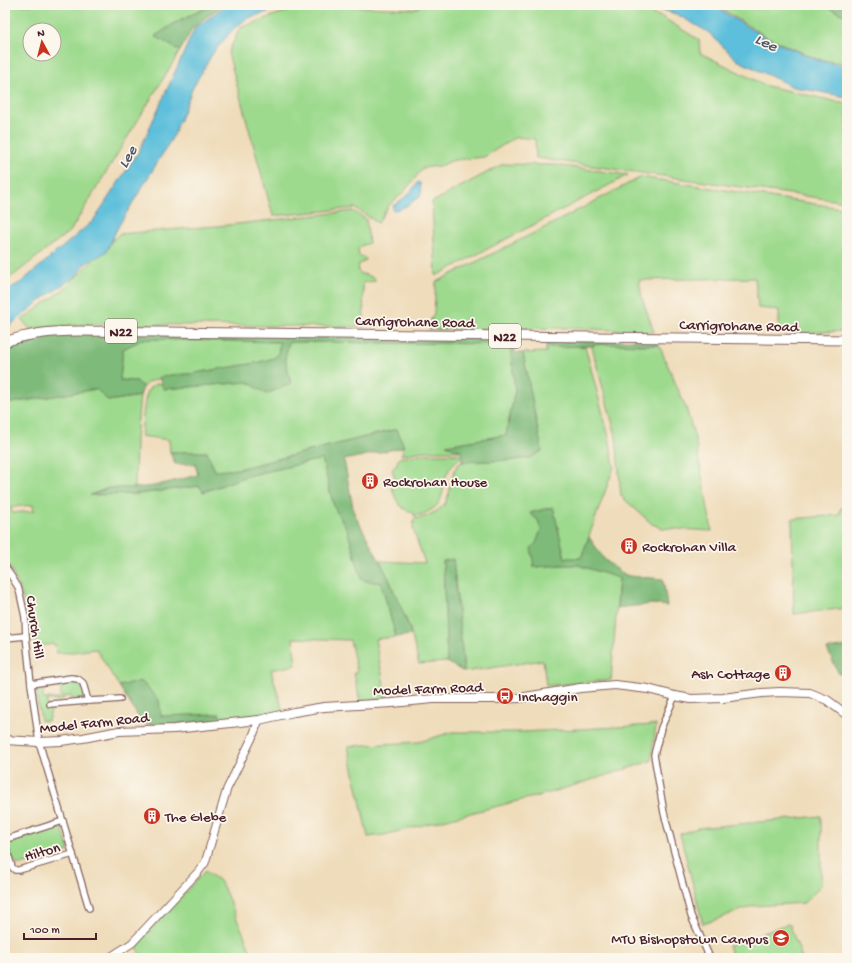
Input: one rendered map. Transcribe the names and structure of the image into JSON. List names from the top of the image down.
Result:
{
  "streets": {
    "highway": ["Carrigrohane Road", "N22"],
    "main road": ["Model Farm Road"],
    "street": ["Church Hill", "Hilton"]
  },
  "crossings": [
    ["Church Hill", "Model Farm Road"],
    ["Church Hill", "Hilton"],
    ["Model Farm Road", "Hilton"]
  ],
  "water": ["Lee"],
  "places": {
    "building": [
      "Rockrohan House",
      "Rockrohan Villa",
      "Ash Cottage",
      "The Glebe"
    ],
    "bus stop": ["Inchaggin"],
    "school or university": ["MTU Bishopstown Campus"]
  },
  "scale_bar": "100 m",
  "north": "top"
}
